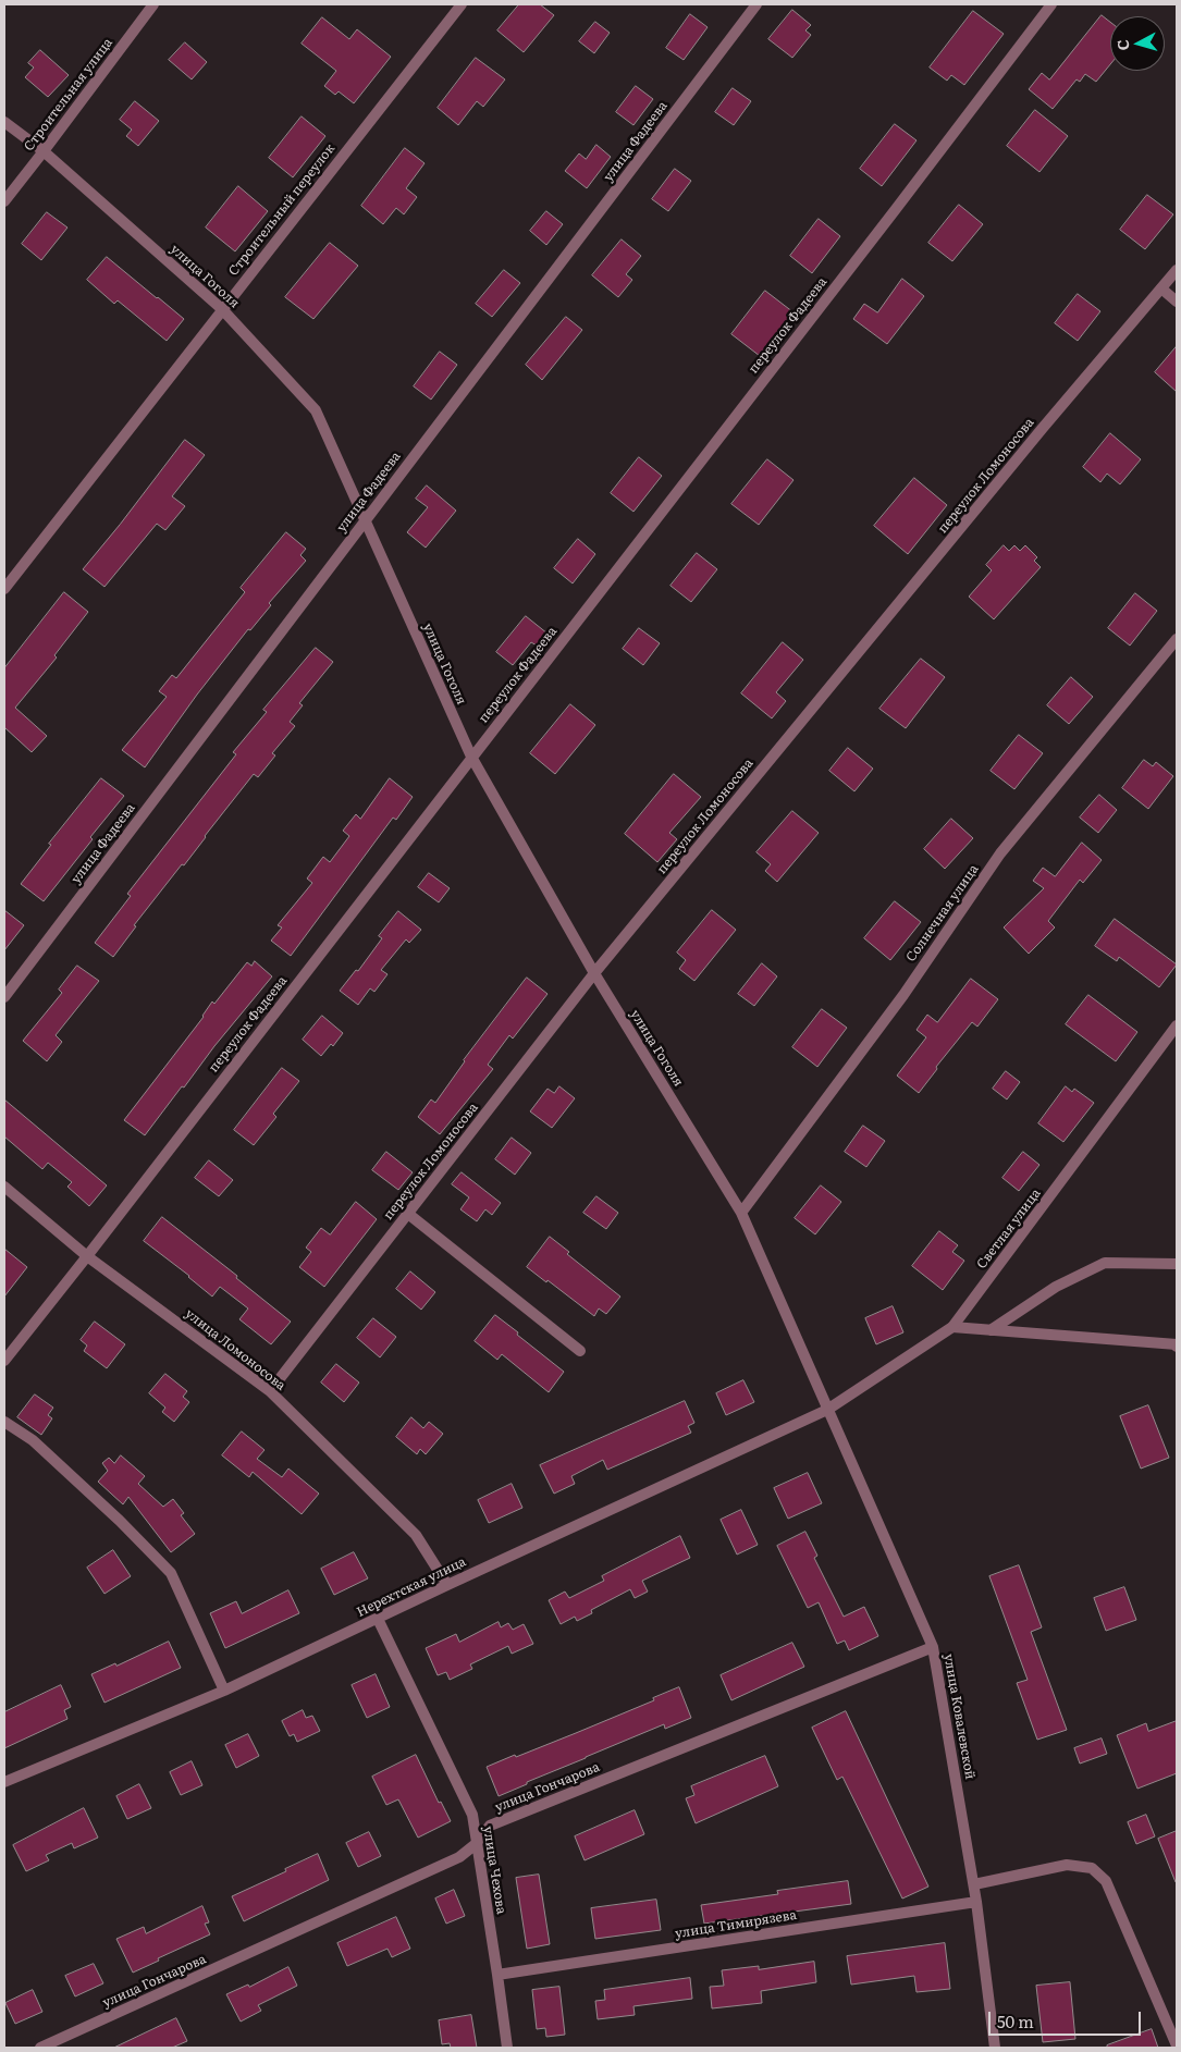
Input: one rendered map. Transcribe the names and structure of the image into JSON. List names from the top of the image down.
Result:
{
  "streets": {
    "street": [
      "Строительная улица",
      "улица Фадеева",
      "Строительный переулок",
      "улица Гоголя",
      "переулок Фадеева",
      "переулок Ломоносова",
      "Солнечная улица",
      "Светлая улица",
      "улица Ломоносова",
      "Нерехтская улица",
      "улица Ковалевской",
      "улица Гончарова",
      "улица Чехова",
      "улица Тимирязева"
    ]
  },
  "crossings": [
    ["Строительная улица", "улица Гоголя"],
    ["улица Фадеева", "улица Гоголя"],
    ["Строительный переулок", "улица Гоголя"],
    ["улица Гоголя", "переулок Фадеева"],
    ["улица Гоголя", "переулок Ломоносова"],
    ["улица Гоголя", "Солнечная улица"],
    ["улица Гоголя", "Светлая улица"],
    ["улица Гоголя", "Нерехтская улица"],
    ["улица Гоголя", "улица Ковалевской"],
    ["переулок Фадеева", "улица Ломоносова"],
    ["переулок Ломоносова", "улица Ломоносова"],
    ["Светлая улица", "Нерехтская улица"],
    ["Светлая улица", "улица Ковалевской"],
    ["улица Ломоносова", "Нерехтская улица"],
    ["Нерехтская улица", "улица Ковалевской"],
    ["Нерехтская улица", "улица Чехова"],
    ["улица Ковалевской", "улица Гончарова"],
    ["улица Ковалевской", "улица Тимирязева"],
    ["улица Гончарова", "улица Чехова"],
    ["улица Чехова", "улица Тимирязева"]
  ],
  "scale_bar": "50 m",
  "north": "left"
}
